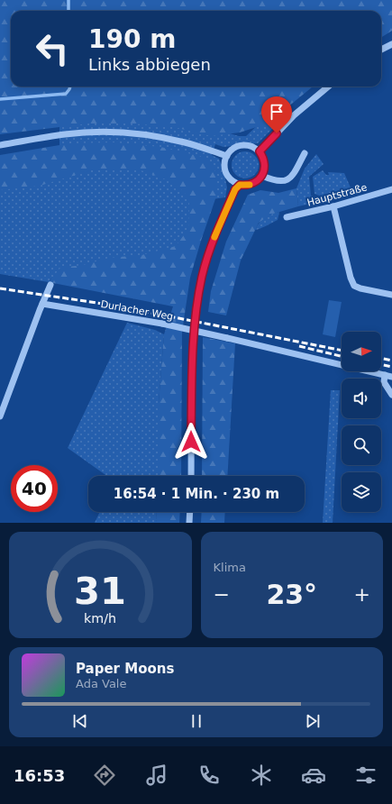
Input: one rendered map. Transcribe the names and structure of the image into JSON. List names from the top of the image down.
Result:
{
  "streets": {
    "street": ["Hauptstraße", "Durlacher Weg"]
  },
  "north": "right",
  "page": {
    "turn": ["190 m", "Links abbiegen"],
    "limit": "40",
    "trip": "16:54 · 1 Min. · 230 m",
    "tile": "Klima",
    "heat": ["−", "23°", "+"],
    "song": ["Paper Moons", "Ada Vale"],
    "tabs": "16:53",
    "gauge": ["31", "km/h"]
  }
}
